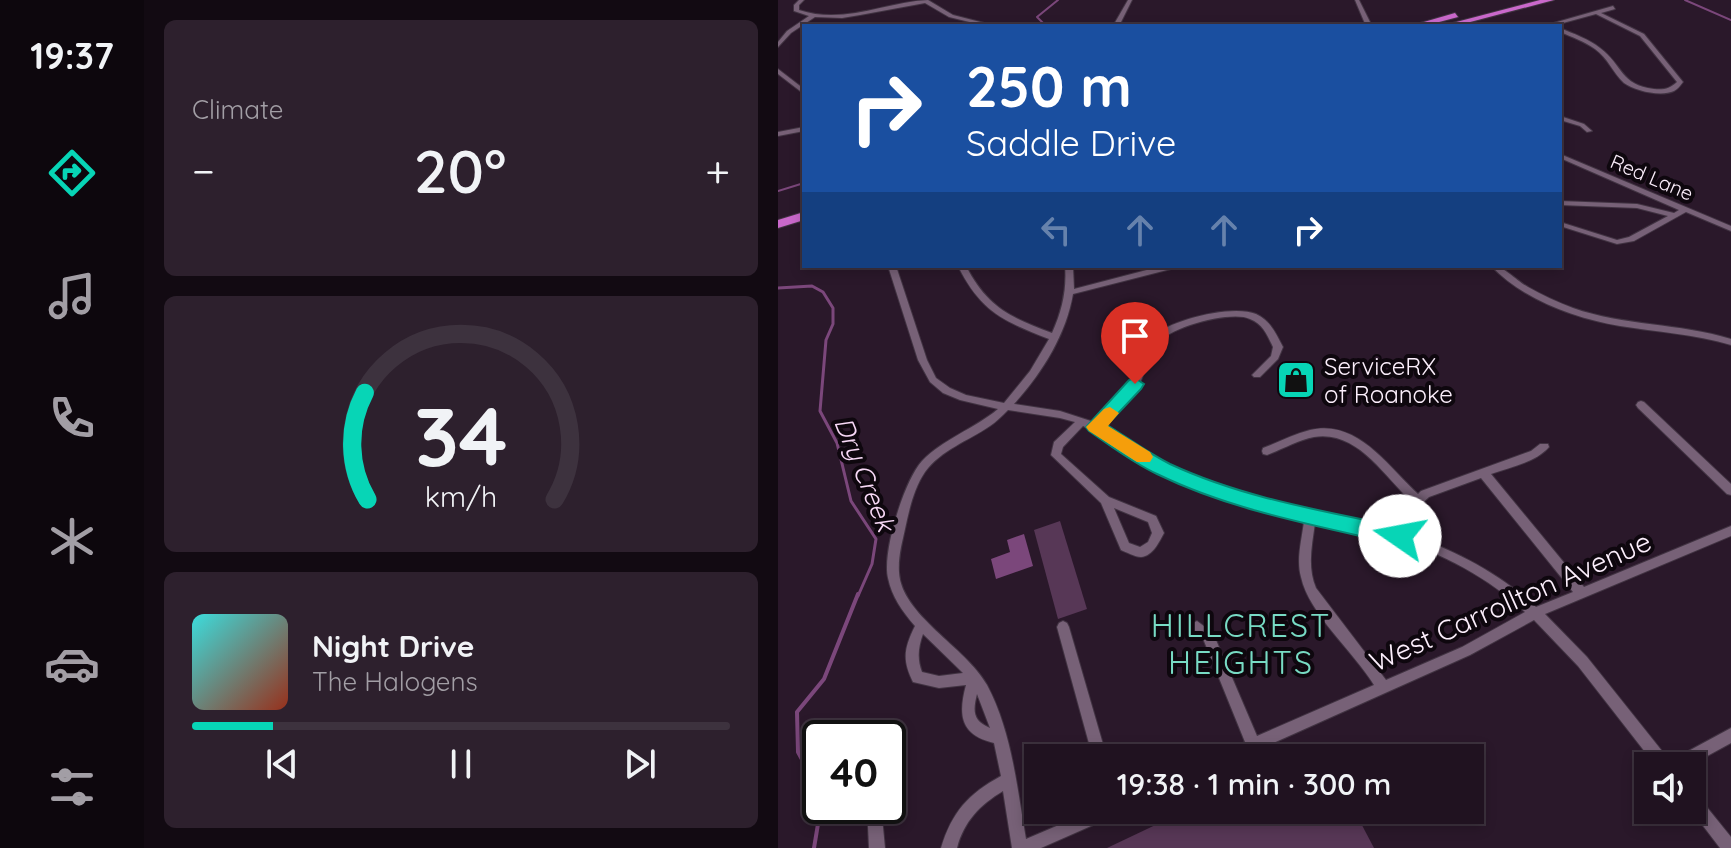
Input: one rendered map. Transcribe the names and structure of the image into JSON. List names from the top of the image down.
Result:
{
  "streets": {
    "street": ["Red Lane", "West Carrollton Avenue"]
  },
  "districts": ["HILLCREST HEIGHTS"],
  "water": ["Dry Creek"],
  "places": {
    "shop": ["ServiceRX of Roanoke"]
  },
  "page": {
    "tabs": "19:37",
    "tile": "Climate",
    "turn": ["250 m", "Saddle Drive"],
    "heat": ["−", "20°", "+"],
    "song": ["Night Drive", "The Halogens"],
    "limit": "40",
    "trip": "19:38 · 1 min · 300 m",
    "gauge": ["34", "km/h"]
  }
}
